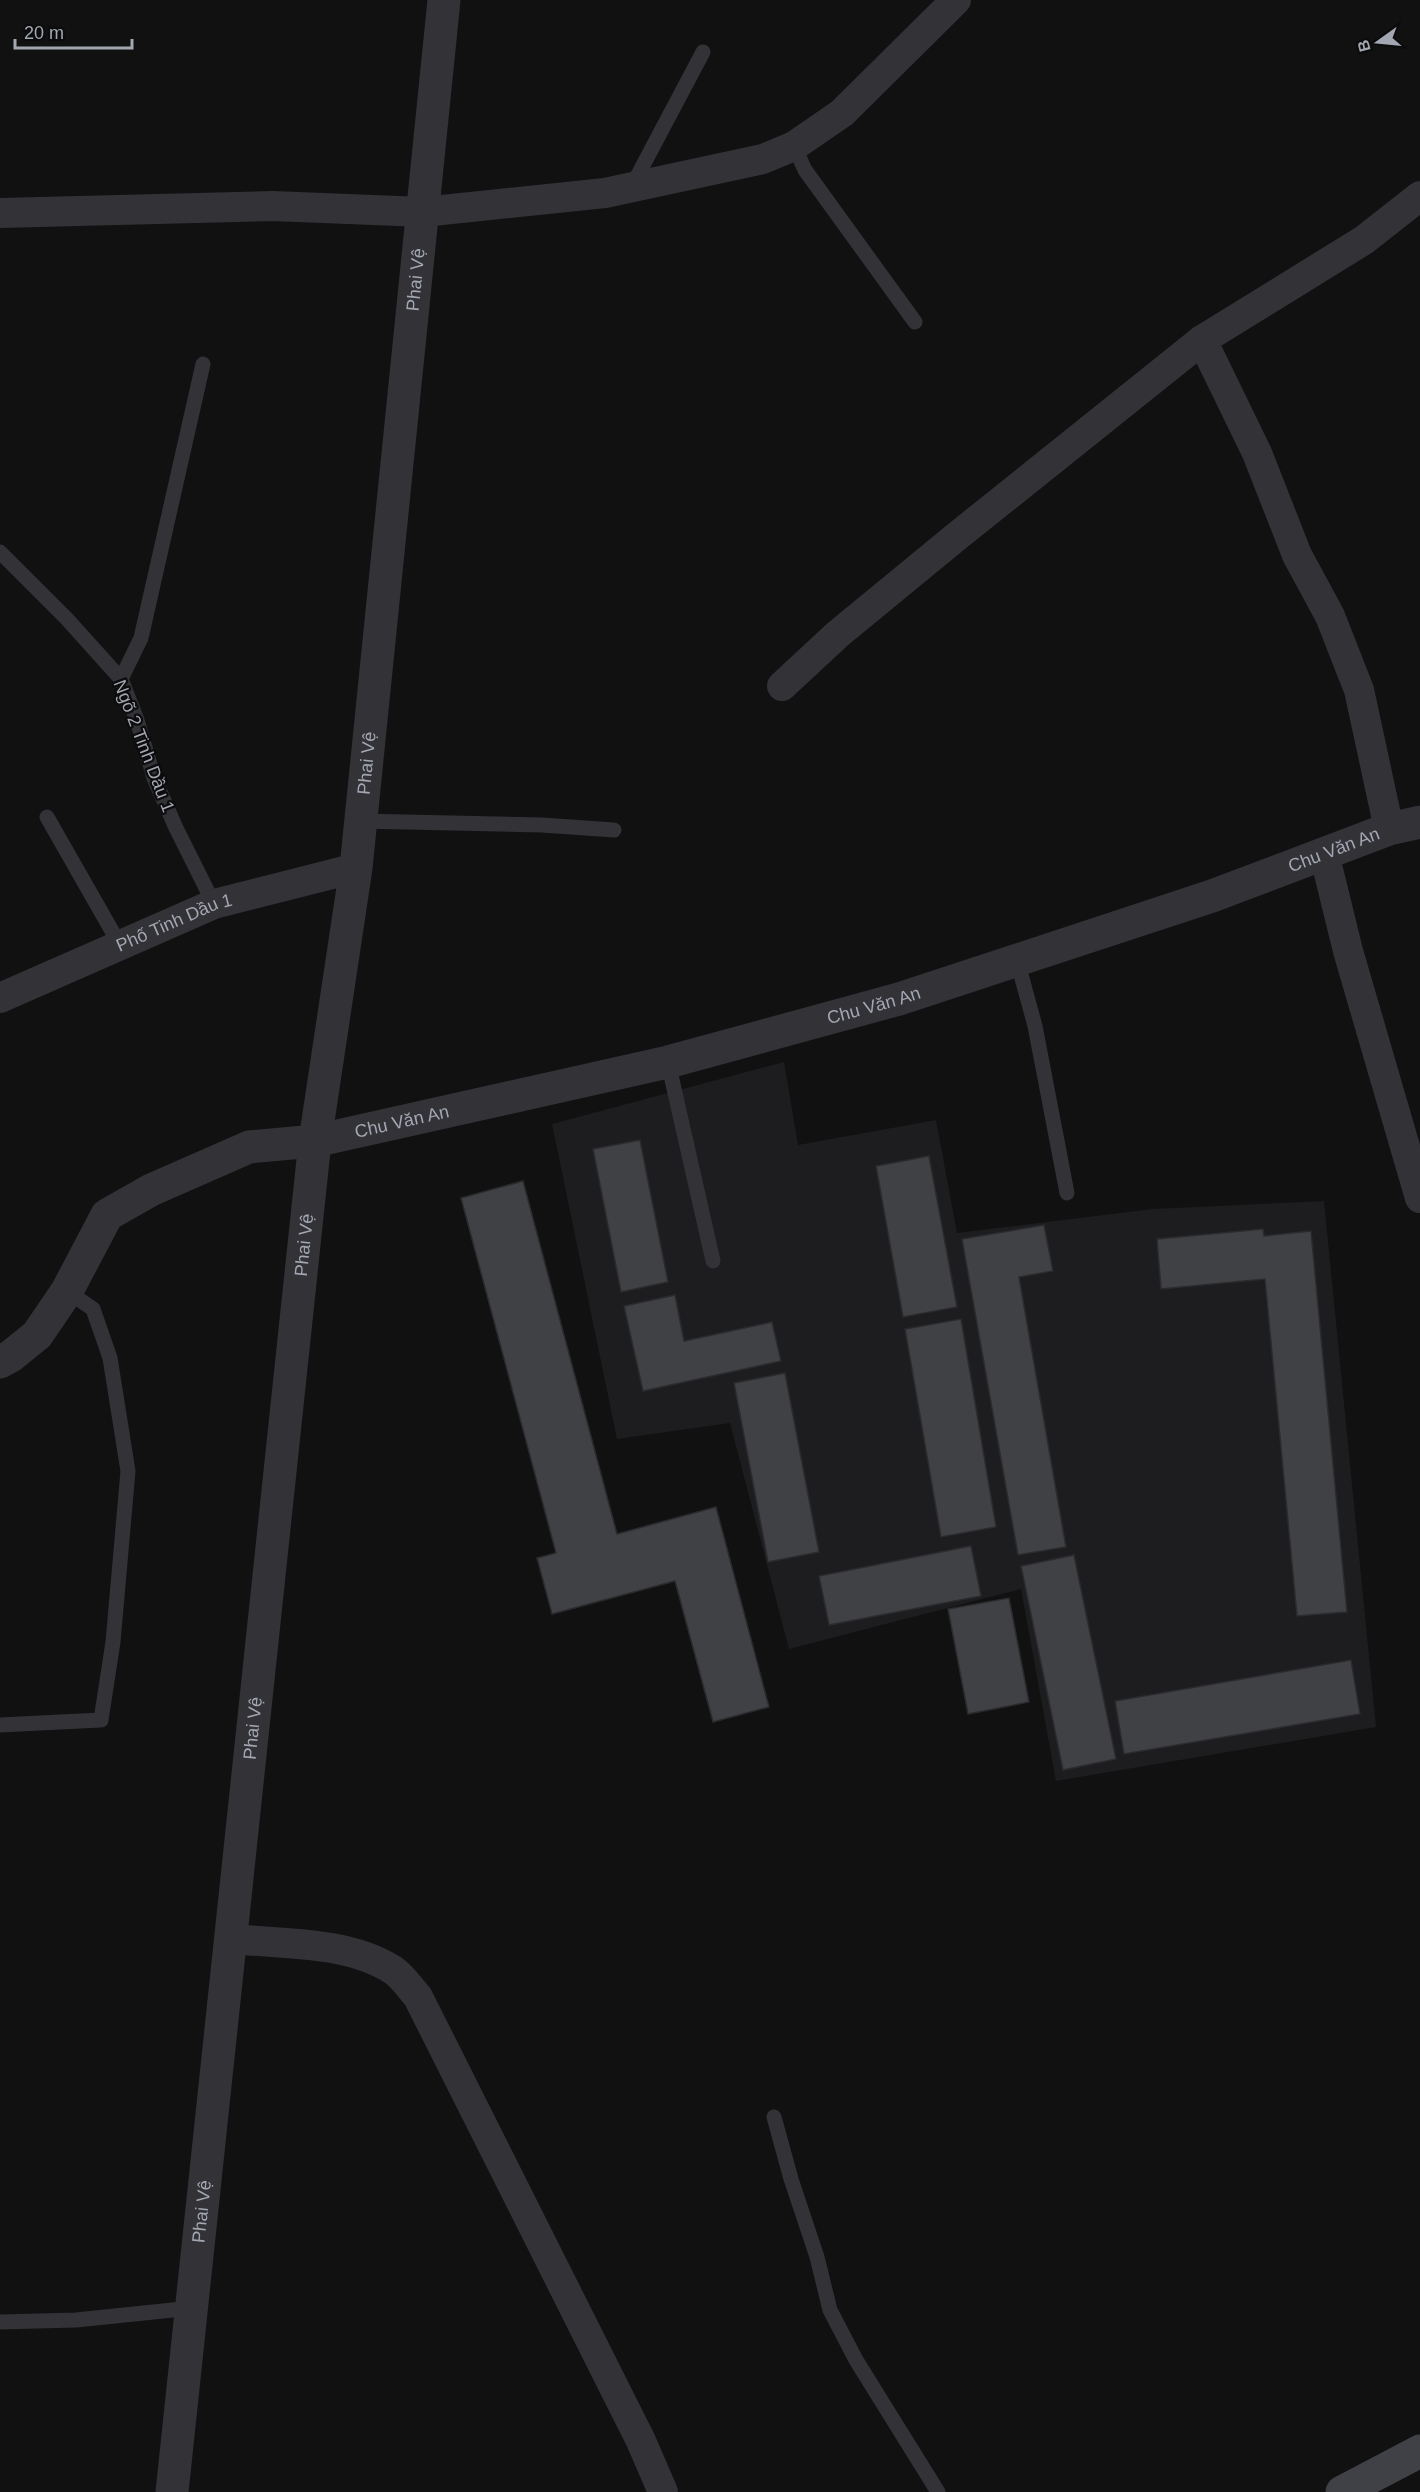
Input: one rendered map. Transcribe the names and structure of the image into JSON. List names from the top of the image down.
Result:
{
  "streets": {
    "street": ["Phai Vệ", "Chu Văn An", "Phố Tinh Dầu 1"],
    "lane": ["Ngõ 2 Tinh Dầu 1"]
  },
  "crossings": [
    ["Phai Vệ", "Chu Văn An"],
    ["Phai Vệ", "Phố Tinh Dầu 1"],
    ["Ngõ 2 Tinh Dầu 1", "Phố Tinh Dầu 1"]
  ],
  "scale_bar": "20 m",
  "north": "left"
}
